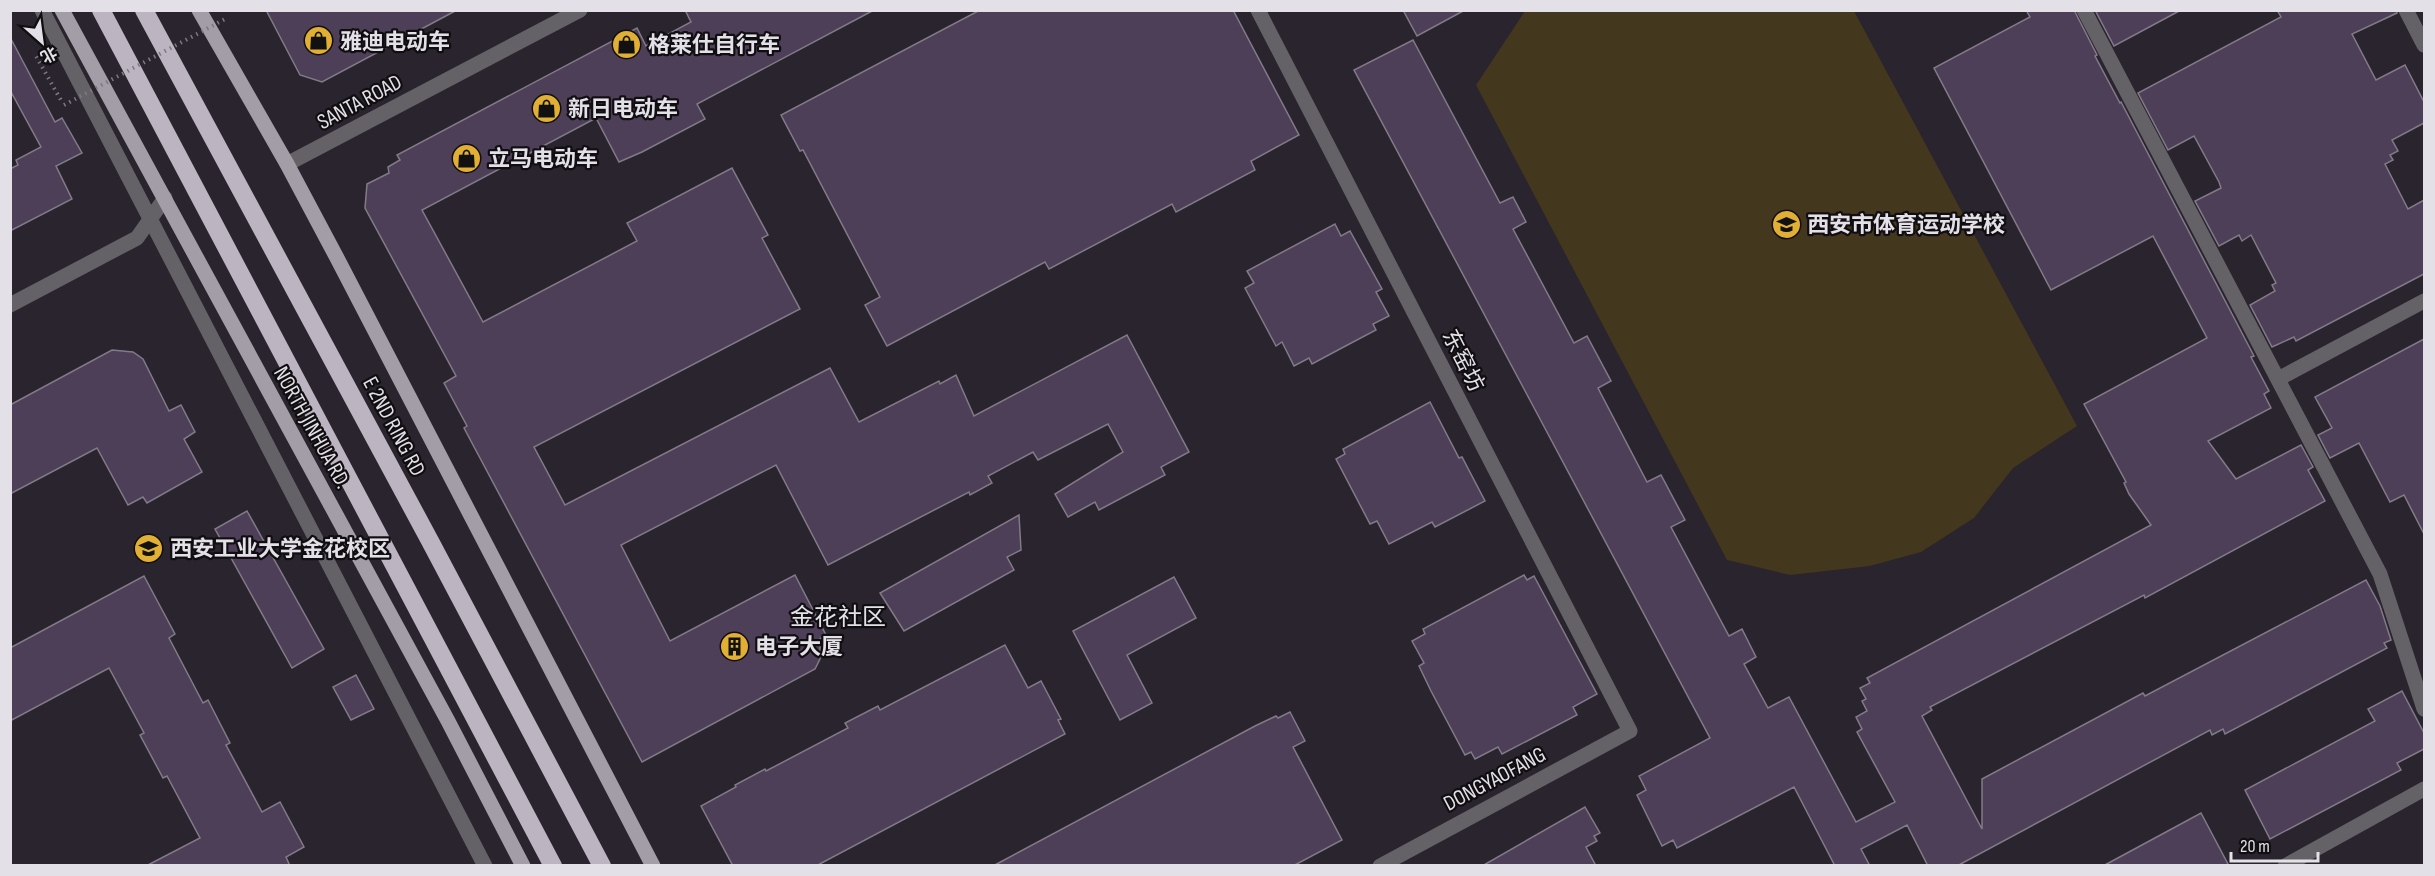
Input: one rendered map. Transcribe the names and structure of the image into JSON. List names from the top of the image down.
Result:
{
  "streets": {
    "highway": ["E 2ND RING RD"],
    "main road": ["NORTH JINHUA RD."],
    "street": ["SANTA ROAD", "东窑坊"]
  },
  "districts": ["金花社区"],
  "places": {
    "shop": [
      "雅迪电动车",
      "格莱仕自行车",
      "新日电动车",
      "立马电动车"
    ],
    "school or university": ["西安市体育运动学校", "西安工业大学金花校区"],
    "building": ["电子大厦"]
  },
  "scale_bar": "20 m",
  "north": "bottom right"
}
